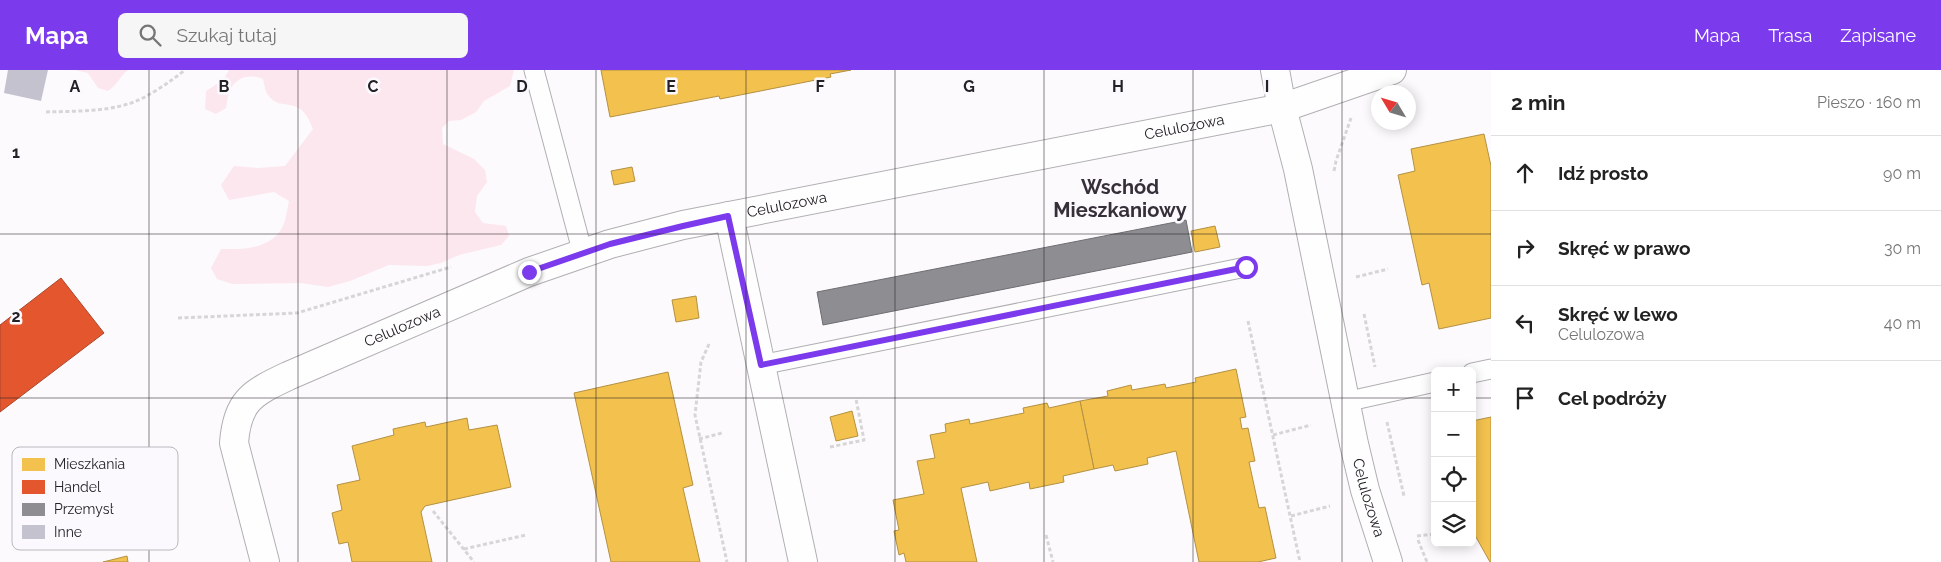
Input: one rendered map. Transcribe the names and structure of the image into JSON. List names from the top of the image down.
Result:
{
  "streets": {
    "street": ["Celulozowa"]
  },
  "districts": ["Wschód Mieszkaniowy"],
  "legend": [
    "Mieszkania",
    "Handel",
    "Przemysł",
    "Inne"
  ],
  "north": "top left",
  "page": {
    "header": "Mapa",
    "search": "Szukaj tutaj",
    "nav": ["Mapa", "Trasa", "Zapisane"],
    "heading": ["2 min", "Pieszo · 160 m"],
    "list": [
      ["Idź prosto", "90 m"],
      ["Skręć w prawo", "30 m"],
      ["Skręć w lewo", "Celulozowa", "40 m"],
      "Cel podróży"
    ],
    "map_buttons": ["+", "−"]
  },
  "grid": {
    "columns": [
      "A",
      "B",
      "C",
      "D",
      "E",
      "F",
      "G",
      "H",
      "I"
    ],
    "rows": ["1", "2"]
  }
}
